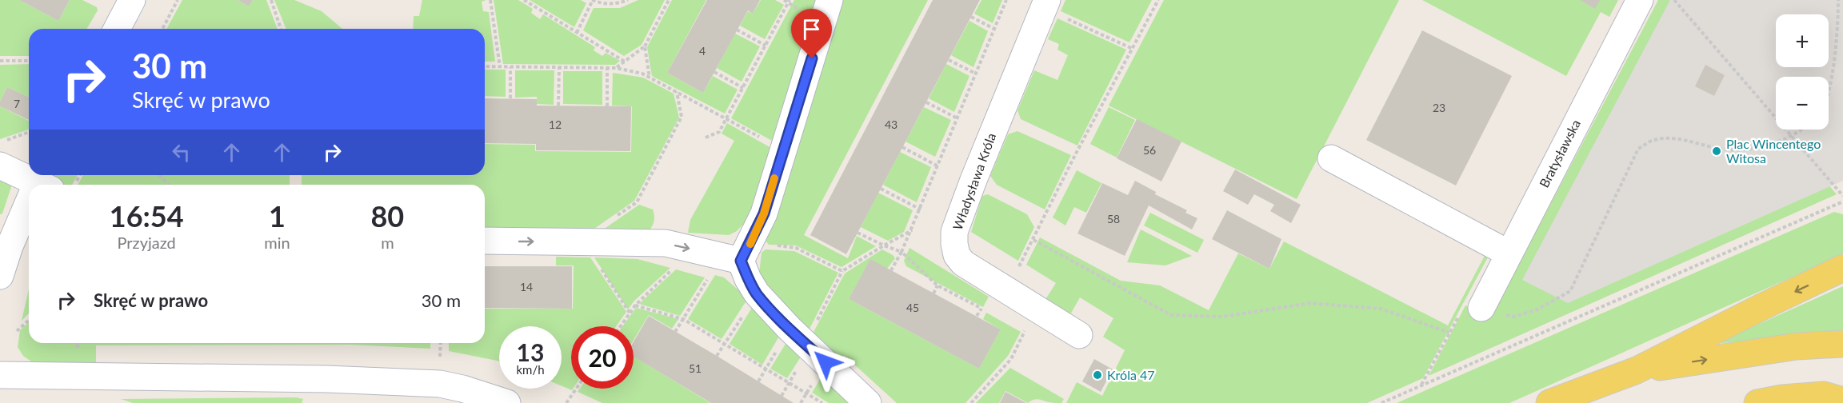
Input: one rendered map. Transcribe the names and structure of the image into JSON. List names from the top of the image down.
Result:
{
  "streets": {
    "street": ["Bratysławska", "Władysława Króla"]
  },
  "places": ["Plac Wincentego Witosa", "Króla 47"],
  "house_numbers": [
    "4",
    "7",
    "23",
    "12",
    "43",
    "56",
    "58",
    "14",
    "45",
    "51"
  ],
  "page": {
    "map_buttons": ["+", "−"],
    "turn": ["30 m", "Skręć w prawo"],
    "eta": [
      "16:54",
      "Przyjazd",
      "1",
      "min",
      "80",
      "m"
    ],
    "list": [
      {
        "name": "Skręć w prawo",
        "value": "30 m"
      }
    ],
    "speed": "13 km/h",
    "limit": "20"
  }
}
